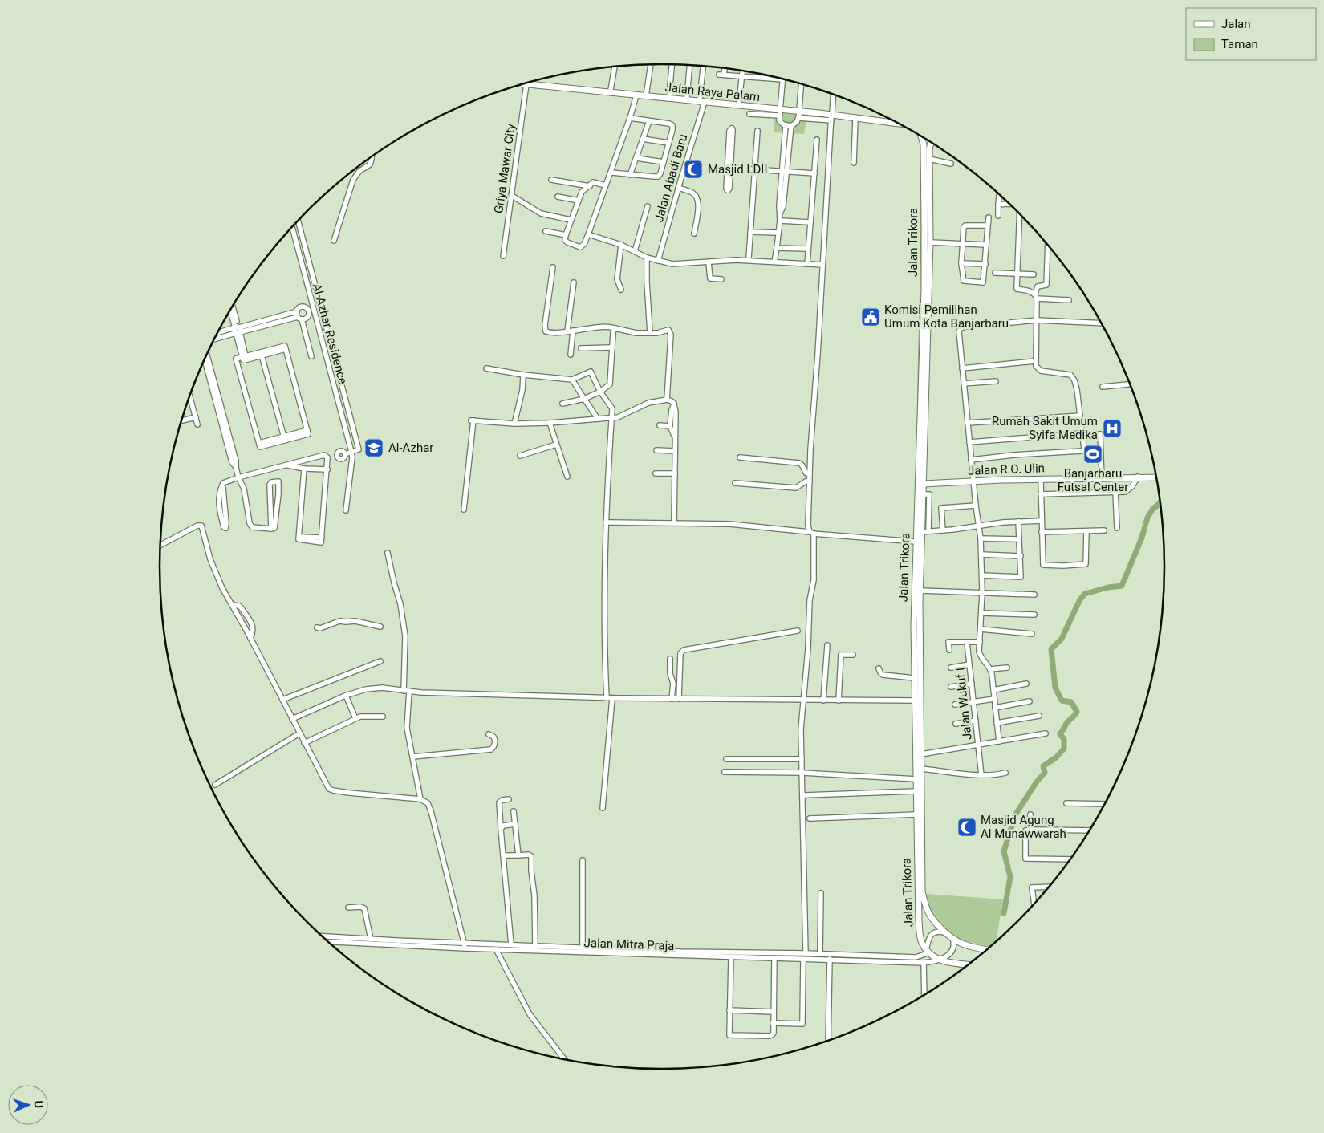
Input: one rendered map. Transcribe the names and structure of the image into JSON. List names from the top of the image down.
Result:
{
  "streets": {
    "main road": ["Jalan Raya Palam", "Jalan Trikora", "Jalan R.O. Ulin"],
    "street": [
      "Griya Mawar City",
      "Jalan Abadi Baru",
      "Al-Azhar Residence",
      "Jalan Wukuf I",
      "Jalan Mitra Praja"
    ]
  },
  "crossings": [
    ["Jalan Raya Palam", "Griya Mawar City"],
    ["Jalan Raya Palam", "Jalan Abadi Baru"],
    ["Jalan Trikora", "Jalan R.O. Ulin"],
    ["Jalan Trikora", "Jalan Mitra Praja"]
  ],
  "places": {
    "mosque": ["Masjid LDII", "Masjid Agung Al Munawwarah"],
    "public building": ["Komisi Pemilihan Umum Kota Banjarbaru"],
    "hospital": ["Rumah Sakit Umum Syifa Medika"],
    "school or university": ["Al-Azhar"],
    "sports": ["Banjarbaru Futsal Center"]
  },
  "legend": ["Jalan", "Taman"],
  "north": "right"
}
